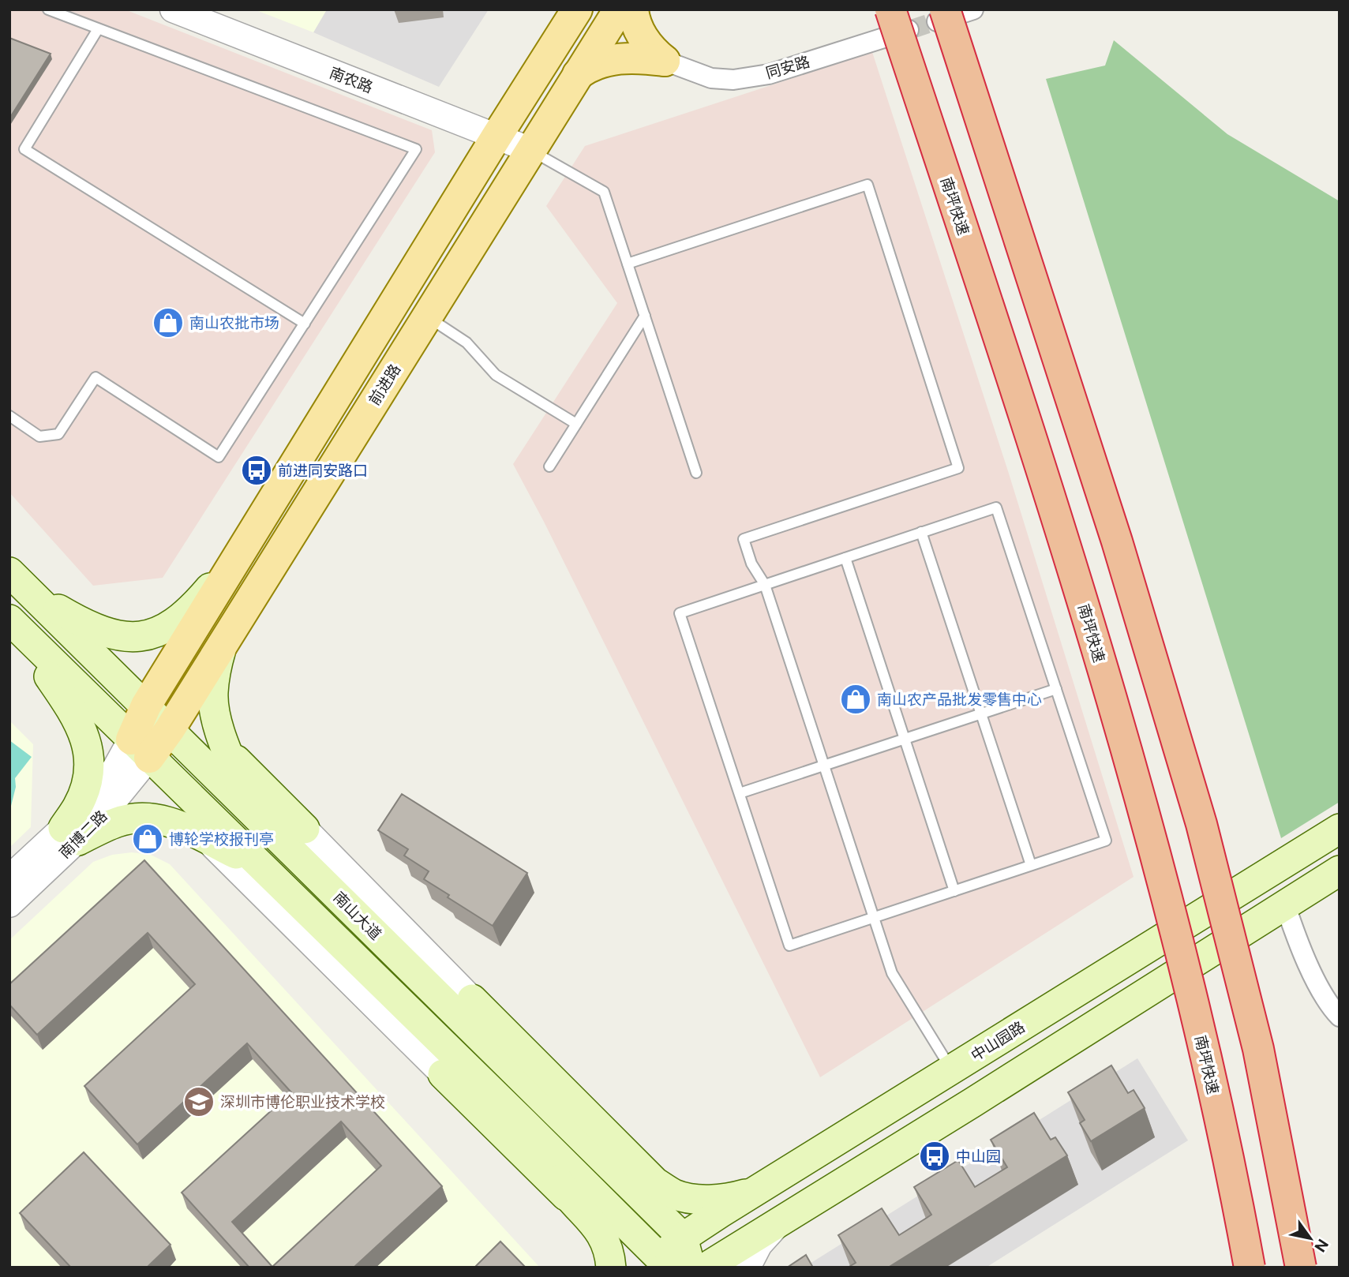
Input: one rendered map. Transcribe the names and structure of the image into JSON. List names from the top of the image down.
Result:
{
  "streets": {
    "highway": ["南坪快速"],
    "main road": ["前进路", "南山大道", "中山园路"],
    "street": ["同安路", "南农路", "南博二路"]
  },
  "crossings": [
    ["同安路", "南坪快速"],
    ["南农路", "前进路"],
    ["前进路", "南博二路"],
    ["前进路", "南山大道"],
    ["南山大道", "中山园路"]
  ],
  "places": {
    "shop": ["南山农批市场", "南山农产品批发零售中心", "博轮学校报刊亭"],
    "bus stop": ["前进同安路口", "中山园"],
    "school or university": ["深圳市博伦职业技术学校"]
  },
  "north": "bottom right"
}
